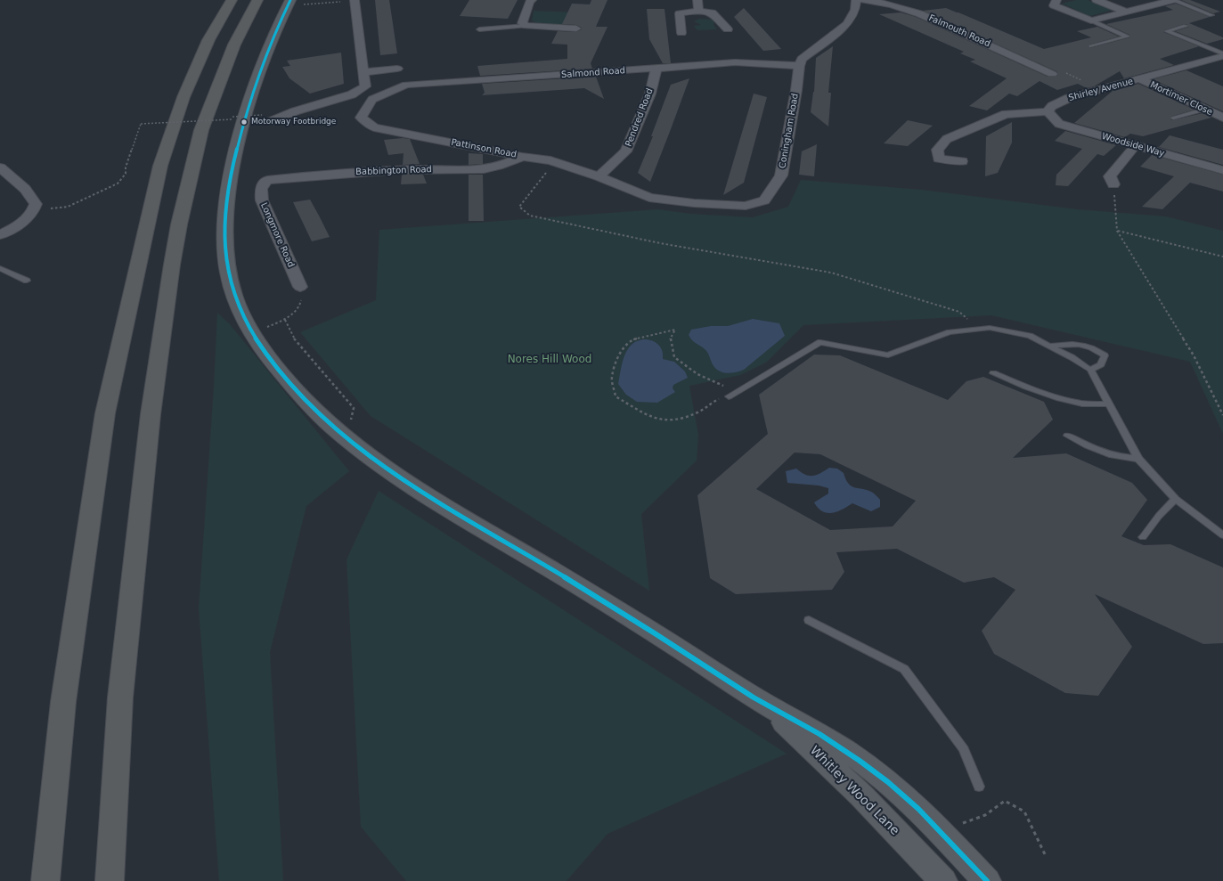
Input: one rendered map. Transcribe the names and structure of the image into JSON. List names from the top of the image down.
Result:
{
  "streets": {
    "main road": ["Whitley Wood Lane"],
    "street": [
      "Falmouth Road",
      "Salmond Road",
      "Shirley Avenue",
      "Mortimer Close",
      "Pendred Road",
      "Coningham Road",
      "Woodside Way",
      "Pattinson Road",
      "Babbington Road",
      "Longmore Road"
    ]
  },
  "crossings": [
    ["Salmond Road", "Pendred Road"],
    ["Salmond Road", "Coningham Road"],
    ["Salmond Road", "Pattinson Road"],
    ["Shirley Avenue", "Mortimer Close"],
    ["Shirley Avenue", "Woodside Way"],
    ["Pendred Road", "Pattinson Road"],
    ["Coningham Road", "Pattinson Road"],
    ["Pattinson Road", "Babbington Road"],
    ["Babbington Road", "Longmore Road"]
  ],
  "parks": ["Nores Hill Wood"],
  "places": ["Motorway Footbridge"]
}
